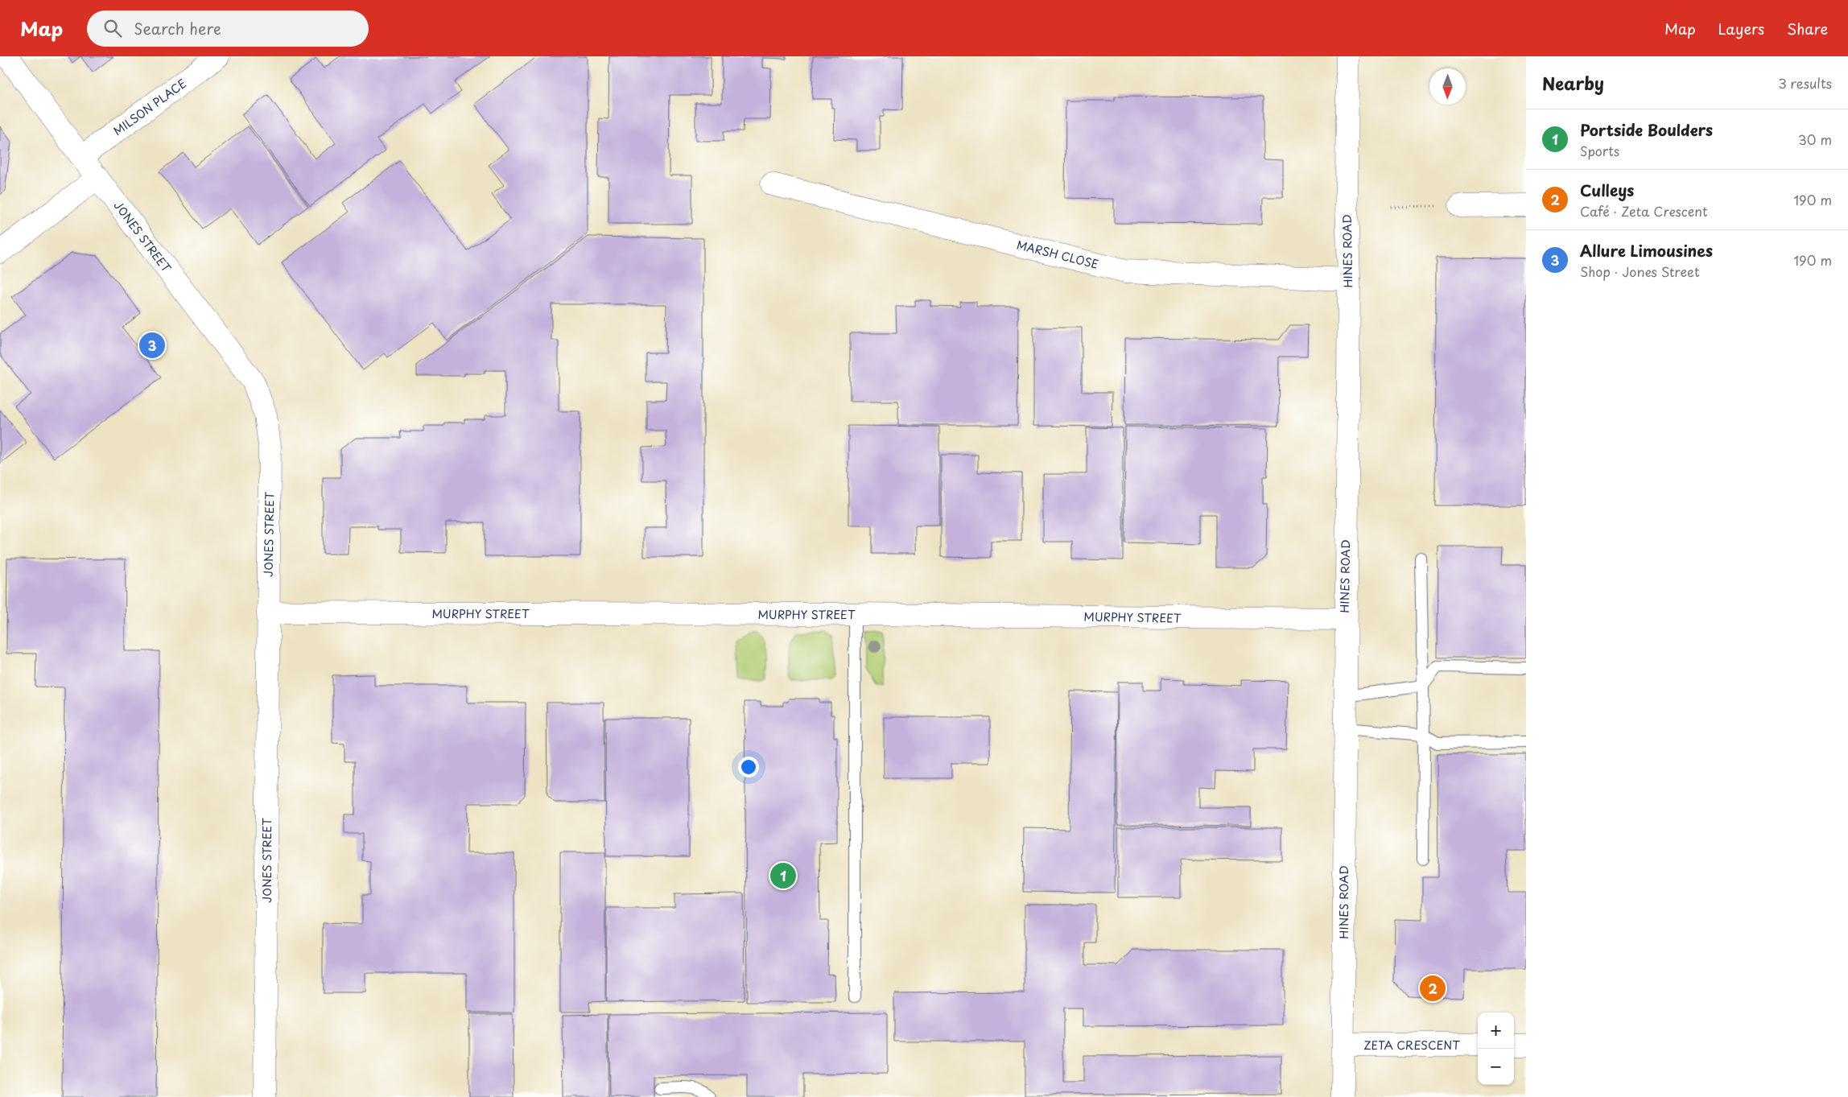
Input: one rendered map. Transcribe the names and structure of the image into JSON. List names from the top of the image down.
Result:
{
  "streets": {
    "street": [
      "MILSON PLACE",
      "JONES STREET",
      "HINES ROAD",
      "MARSH CLOSE",
      "MURPHY STREET",
      "ZETA CRESCENT"
    ]
  },
  "crossings": [
    ["MILSON PLACE", "JONES STREET"],
    ["JONES STREET", "MURPHY STREET"],
    ["HINES ROAD", "MARSH CLOSE"],
    ["HINES ROAD", "MURPHY STREET"],
    ["HINES ROAD", "ZETA CRESCENT"]
  ],
  "north": "bottom",
  "page": {
    "header": "Map",
    "search": "Search here",
    "nav": ["Map", "Layers", "Share"],
    "heading": ["Nearby", "3 results"],
    "list": [
      {
        "mark": "1",
        "name": "Portside Boulders",
        "note": "Sports",
        "value": "30 m"
      },
      {
        "mark": "2",
        "name": "Culleys",
        "note": "Café · Zeta Crescent",
        "value": "190 m"
      },
      {
        "mark": "3",
        "name": "Allure Limousines",
        "note": "Shop · Jones Street",
        "value": "190 m"
      }
    ],
    "pins": ["3", "1", "2"],
    "map_buttons": ["+", "−"]
  }
}
